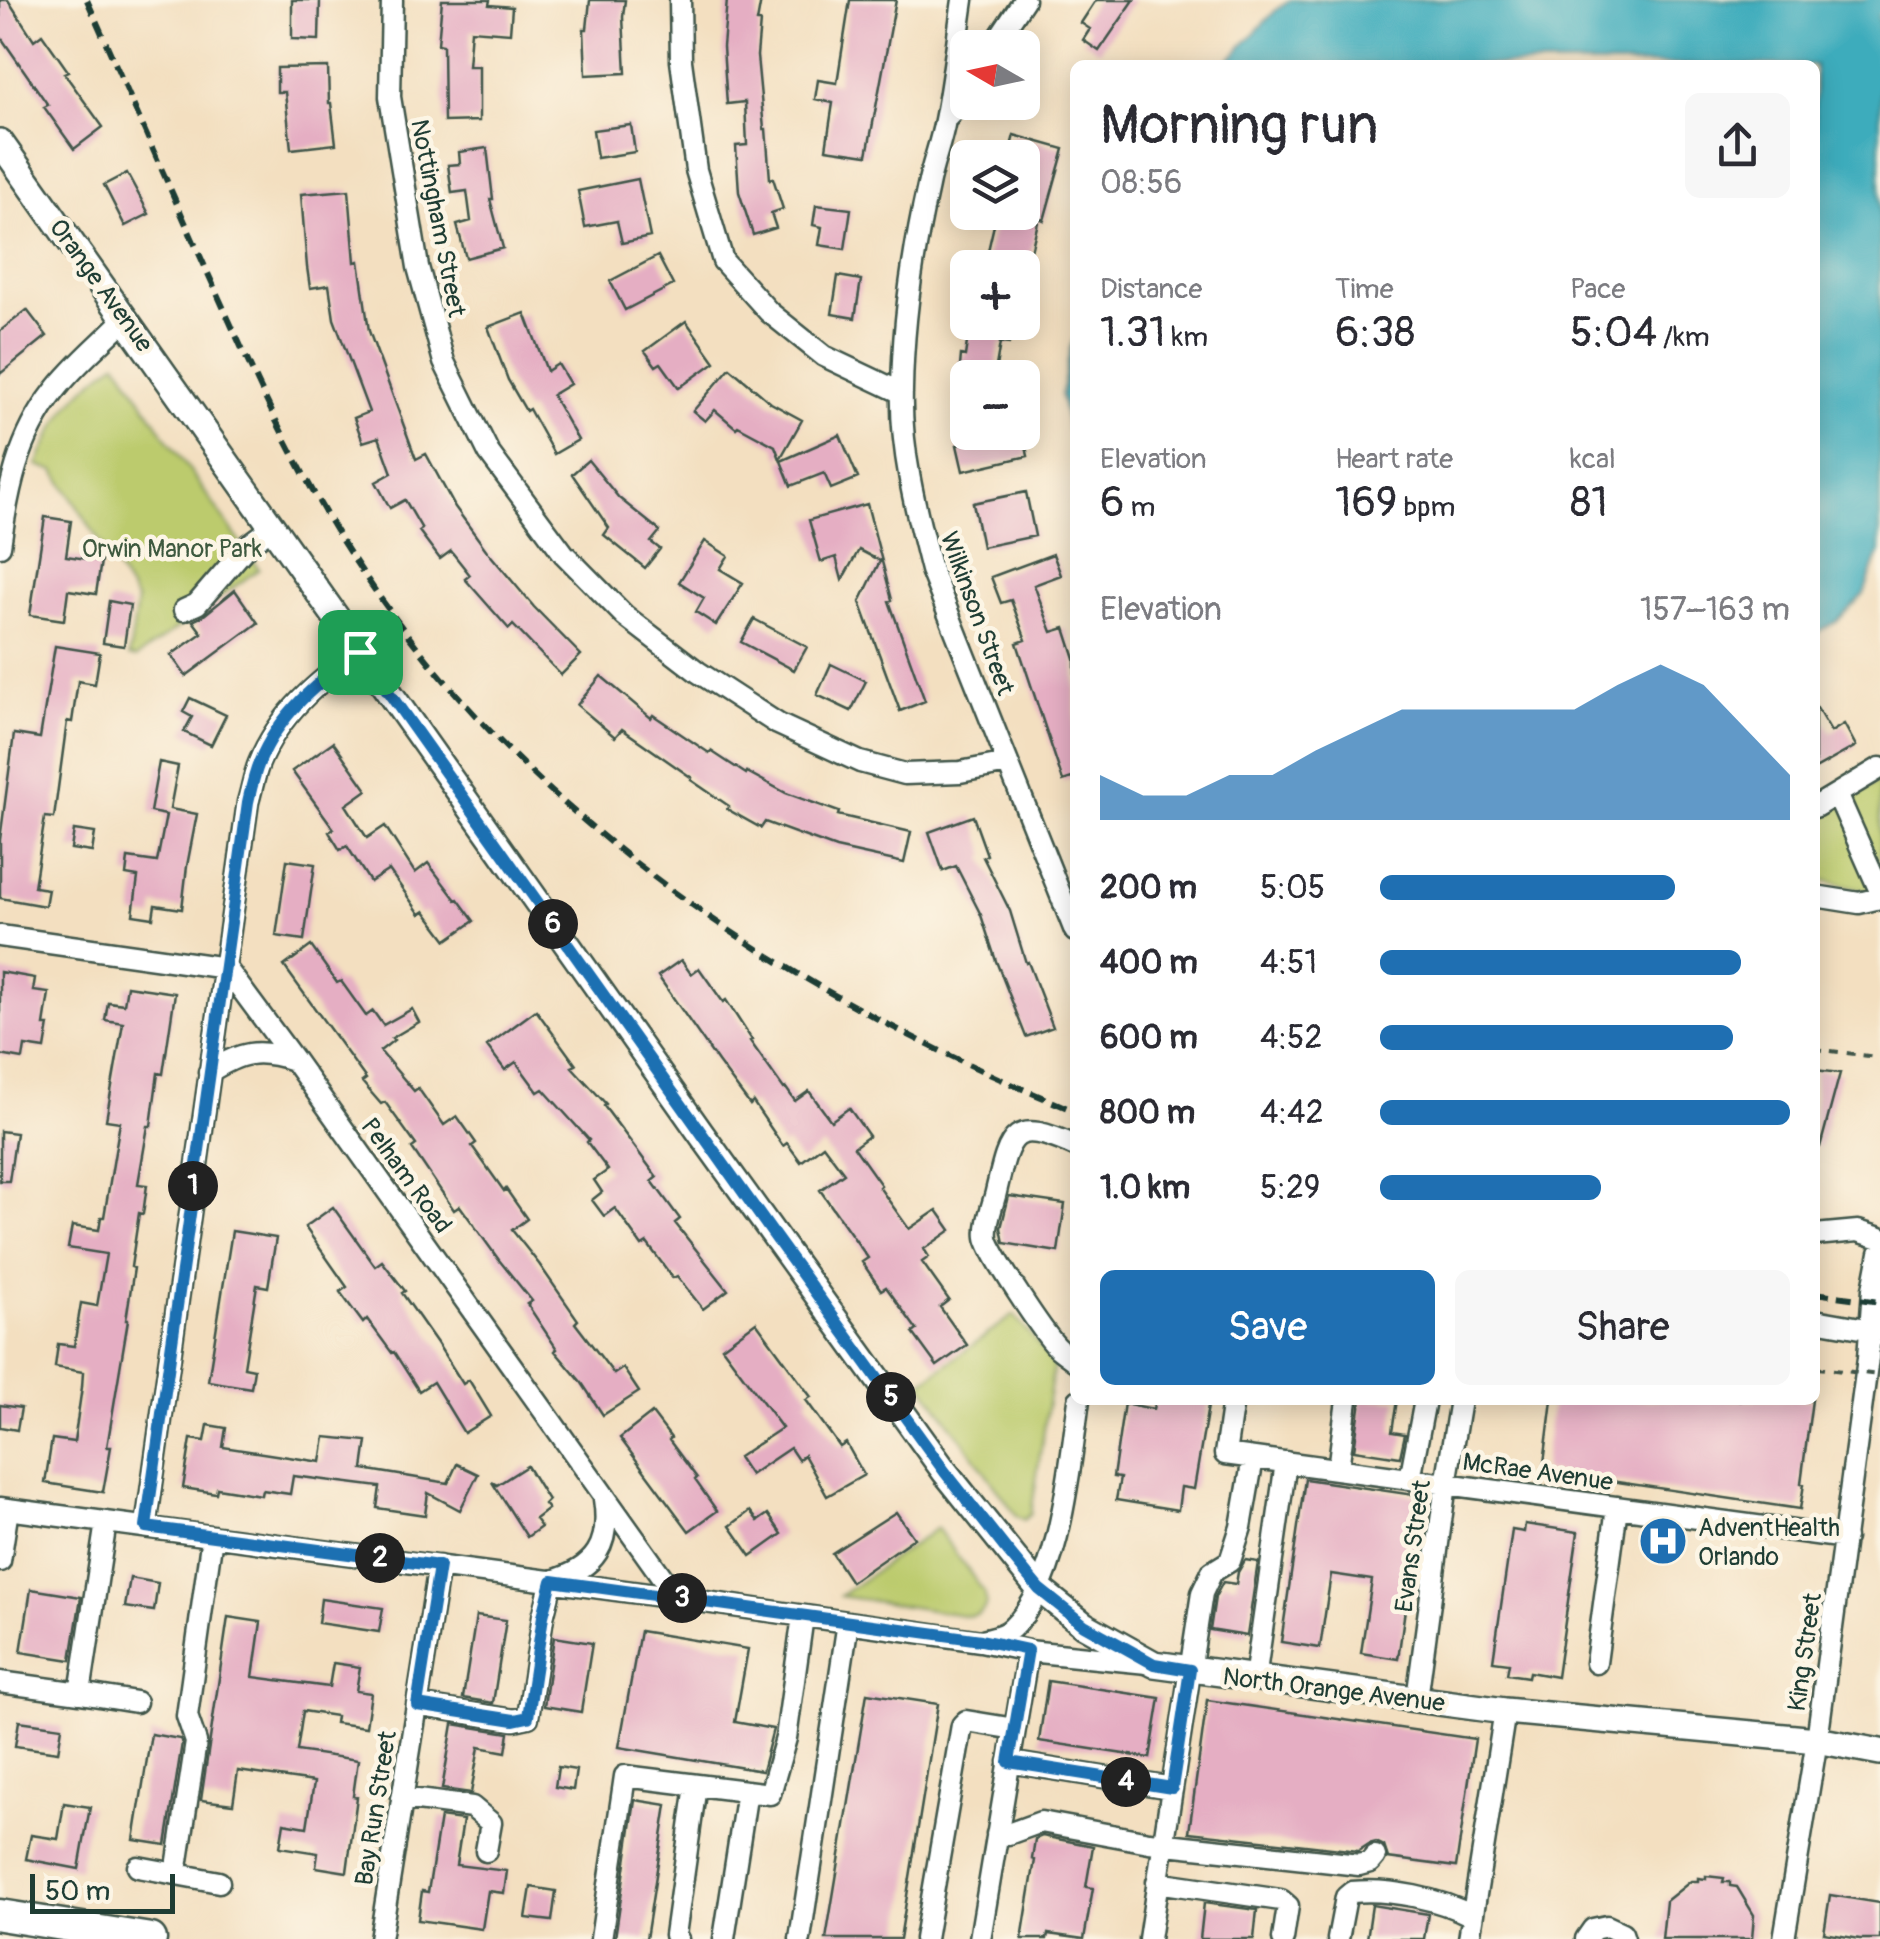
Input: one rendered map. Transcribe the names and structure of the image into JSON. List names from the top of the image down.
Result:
{
  "streets": {
    "main road": ["Orange Avenue", "North Orange Avenue"],
    "street": [
      "Nottingham Street",
      "Wilkinson Street",
      "Pelham Road",
      "McRae Avenue",
      "Evans Street",
      "King Street",
      "Bay Run Street"
    ]
  },
  "crossings": [
    ["Nottingham Street", "Wilkinson Street"],
    ["Orange Avenue", "North Orange Avenue"],
    ["McRae Avenue", "Evans Street"],
    ["McRae Avenue", "King Street"],
    ["Evans Street", "North Orange Avenue"],
    ["King Street", "North Orange Avenue"]
  ],
  "parks": ["Orwin Manor Park"],
  "places": {
    "hospital": ["AdventHealth Orlando"]
  },
  "scale_bar": "50 m",
  "north": "left",
  "page": {
    "map_buttons": ["+", "−"],
    "heading": ["Morning run", "08:56"],
    "stats": [
      ["Distance", "1.31 km"],
      ["Time", "6:38"],
      ["Pace", "5:04 /km"],
      ["Elevation", "6 m"],
      ["Heart rate", "169 bpm"],
      ["kcal", "81"]
    ],
    "chart": ["Elevation", "157–163 m"],
    "list": [
      {
        "name": "200 m",
        "note": "5:05"
      },
      {
        "name": "400 m",
        "note": "4:51"
      },
      {
        "name": "600 m",
        "note": "4:52"
      },
      {
        "name": "800 m",
        "note": "4:42"
      },
      {
        "name": "1.0 km",
        "note": "5:29"
      }
    ],
    "pins": [
      "6",
      "1",
      "5",
      "2",
      "3",
      "4"
    ],
    "buttons": ["Save", "Share"],
    "scale": "50 m"
  }
}
